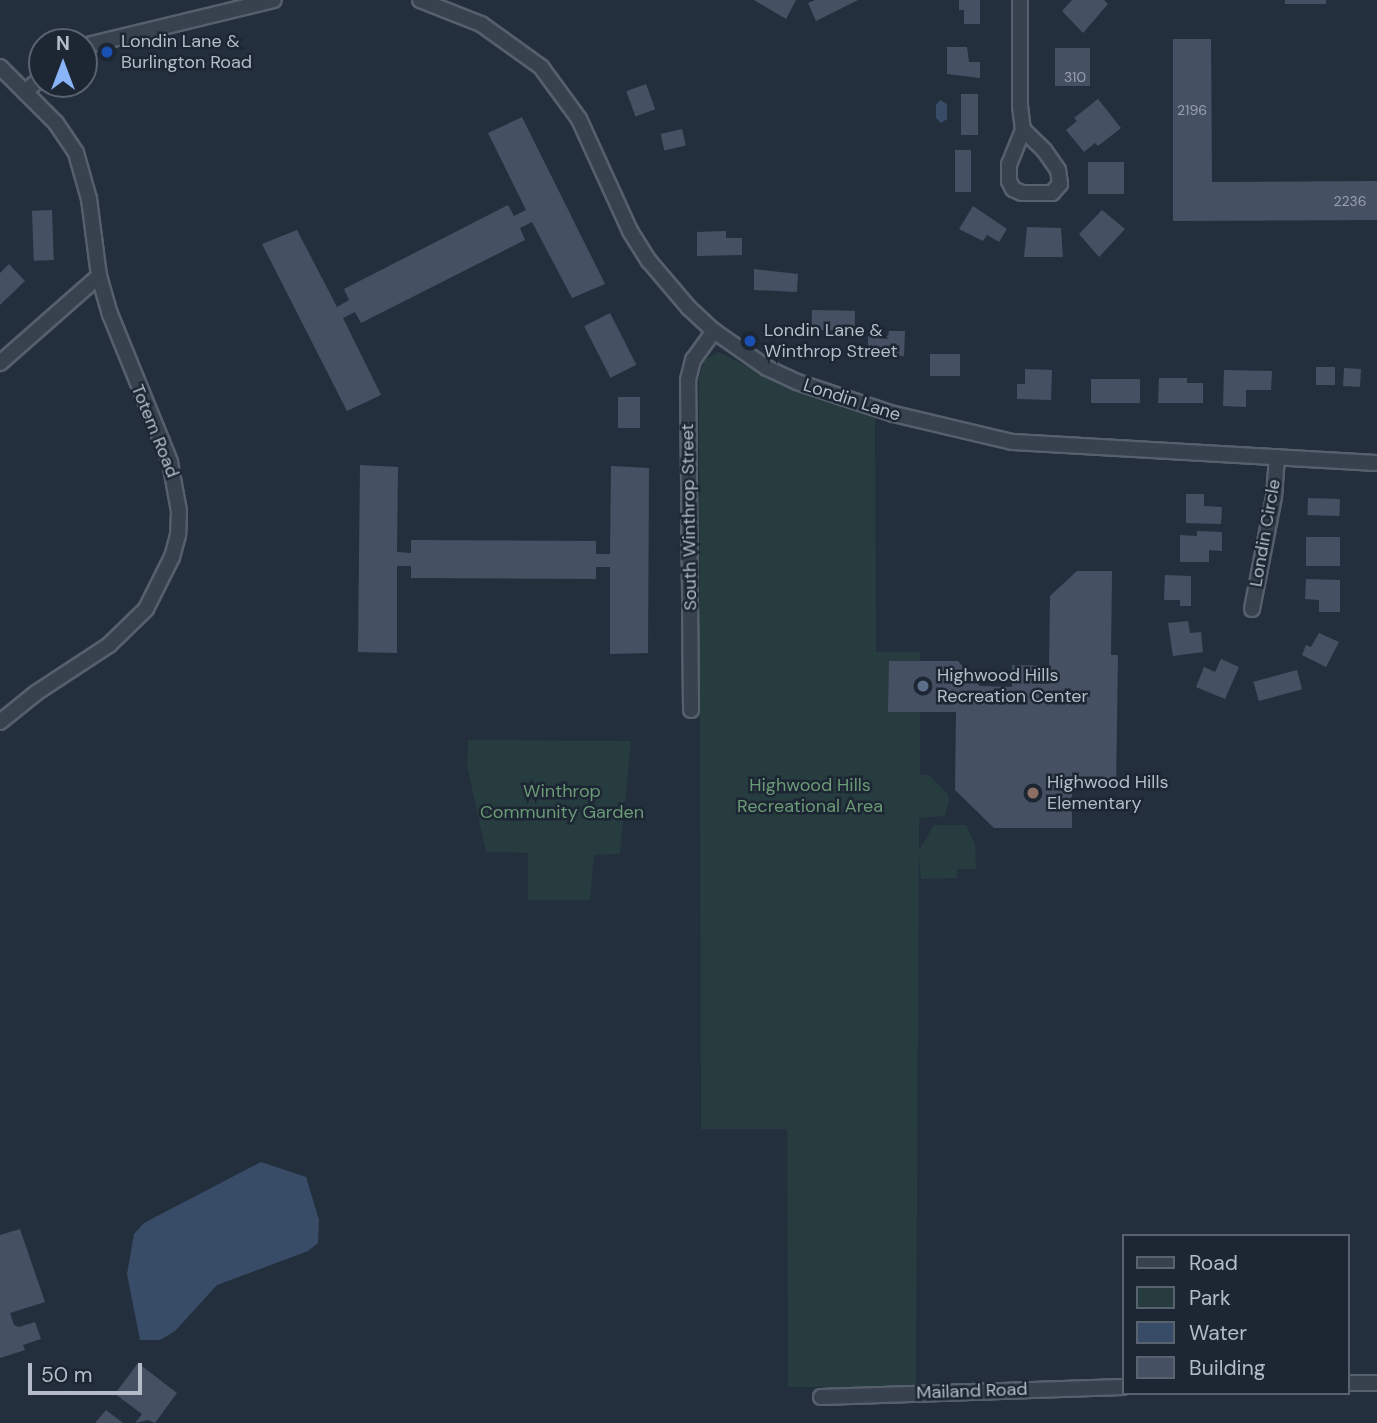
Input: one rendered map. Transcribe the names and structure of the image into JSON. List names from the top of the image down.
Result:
{
  "streets": {
    "street": [
      "Londin Lane",
      "Totem Road",
      "South Winthrop Street",
      "Londin Circle",
      "Mailand Road"
    ]
  },
  "crossings": [
    ["Londin Lane", "South Winthrop Street"],
    ["Londin Lane", "Londin Circle"]
  ],
  "parks": ["Highwood Hills Recreational Area", "Winthrop Community Garden"],
  "places": [
    "Londin Lane & Burlington Road",
    "Londin Lane & Winthrop Street",
    "Highwood Hills Recreation Center",
    "Highwood Hills Elementary"
  ],
  "house_numbers": ["310", "2196", "2236"],
  "legend": [
    "Road",
    "Park",
    "Water",
    "Building"
  ],
  "scale_bar": "50 m",
  "north": "top"
}
